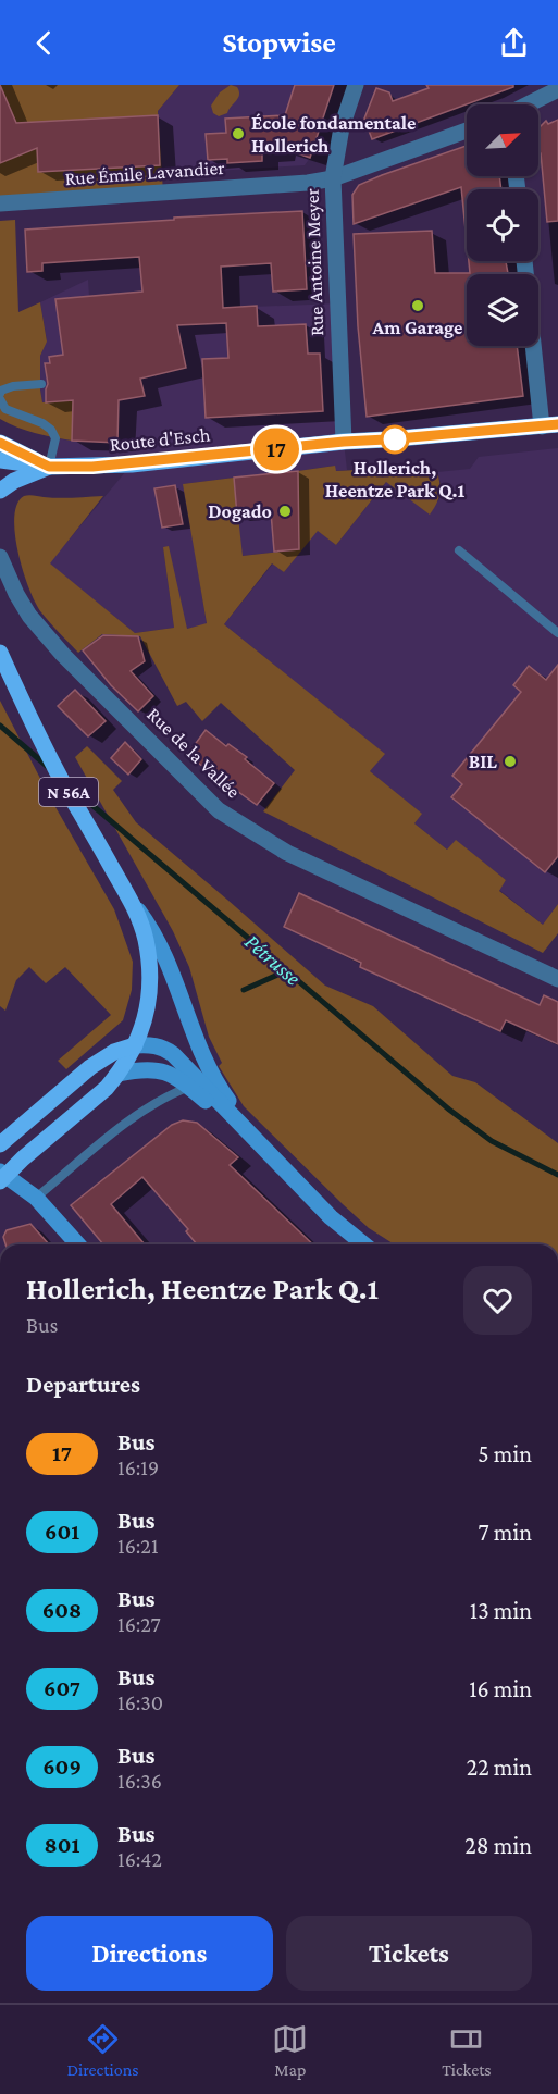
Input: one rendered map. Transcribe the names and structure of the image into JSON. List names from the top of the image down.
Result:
{
  "streets": {
    "main road": ["Route d'Esch", "N 56A"],
    "street": ["Rue Émile Lavandier", "Rue Antoine Meyer", "Rue de la Vallée"]
  },
  "crossings": [
    ["Rue Émile Lavandier", "Rue Antoine Meyer"],
    ["Rue Antoine Meyer", "Route d'Esch"]
  ],
  "water": ["Pétrusse"],
  "places": [
    "École fondamentale Hollerich",
    "Am Garage",
    "Hollerich, Heentze Park Q.1",
    "Dogado",
    "BIL"
  ],
  "lines": ["bus line 17"],
  "north": "top right",
  "page": {
    "header": "Stopwise",
    "on_map": "17",
    "heading": [
      ["Hollerich, Heentze Park Q.1", "Bus"],
      "Departures"
    ],
    "list": [
      {
        "mark": "17",
        "name": "Bus",
        "note": "16:19",
        "value": "5 min"
      },
      {
        "mark": "601",
        "name": "Bus",
        "note": "16:21",
        "value": "7 min"
      },
      {
        "mark": "608",
        "name": "Bus",
        "note": "16:27",
        "value": "13 min"
      },
      {
        "mark": "607",
        "name": "Bus",
        "note": "16:30",
        "value": "16 min"
      },
      {
        "mark": "609",
        "name": "Bus",
        "note": "16:36",
        "value": "22 min"
      },
      {
        "mark": "801",
        "name": "Bus",
        "note": "16:42",
        "value": "28 min"
      }
    ],
    "buttons": ["Directions", "Tickets"],
    "tabs": ["Directions", "Map", "Tickets"]
  }
}
